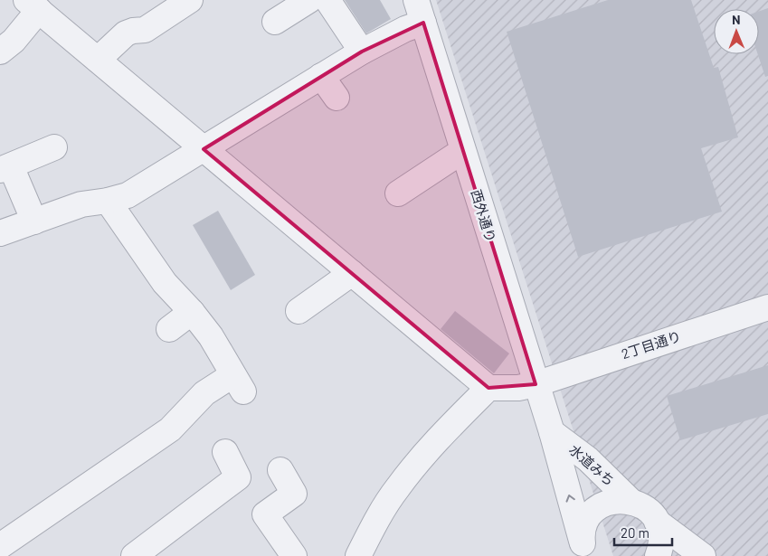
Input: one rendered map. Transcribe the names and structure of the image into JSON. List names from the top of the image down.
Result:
{
  "streets": {
    "street": ["西外通り", "2丁目通り", "水道みち"]
  },
  "crossings": [
    ["西外通り", "2丁目通り"],
    ["西外通り", "水道みち"]
  ],
  "scale_bar": "20 m",
  "north": "top"
}
